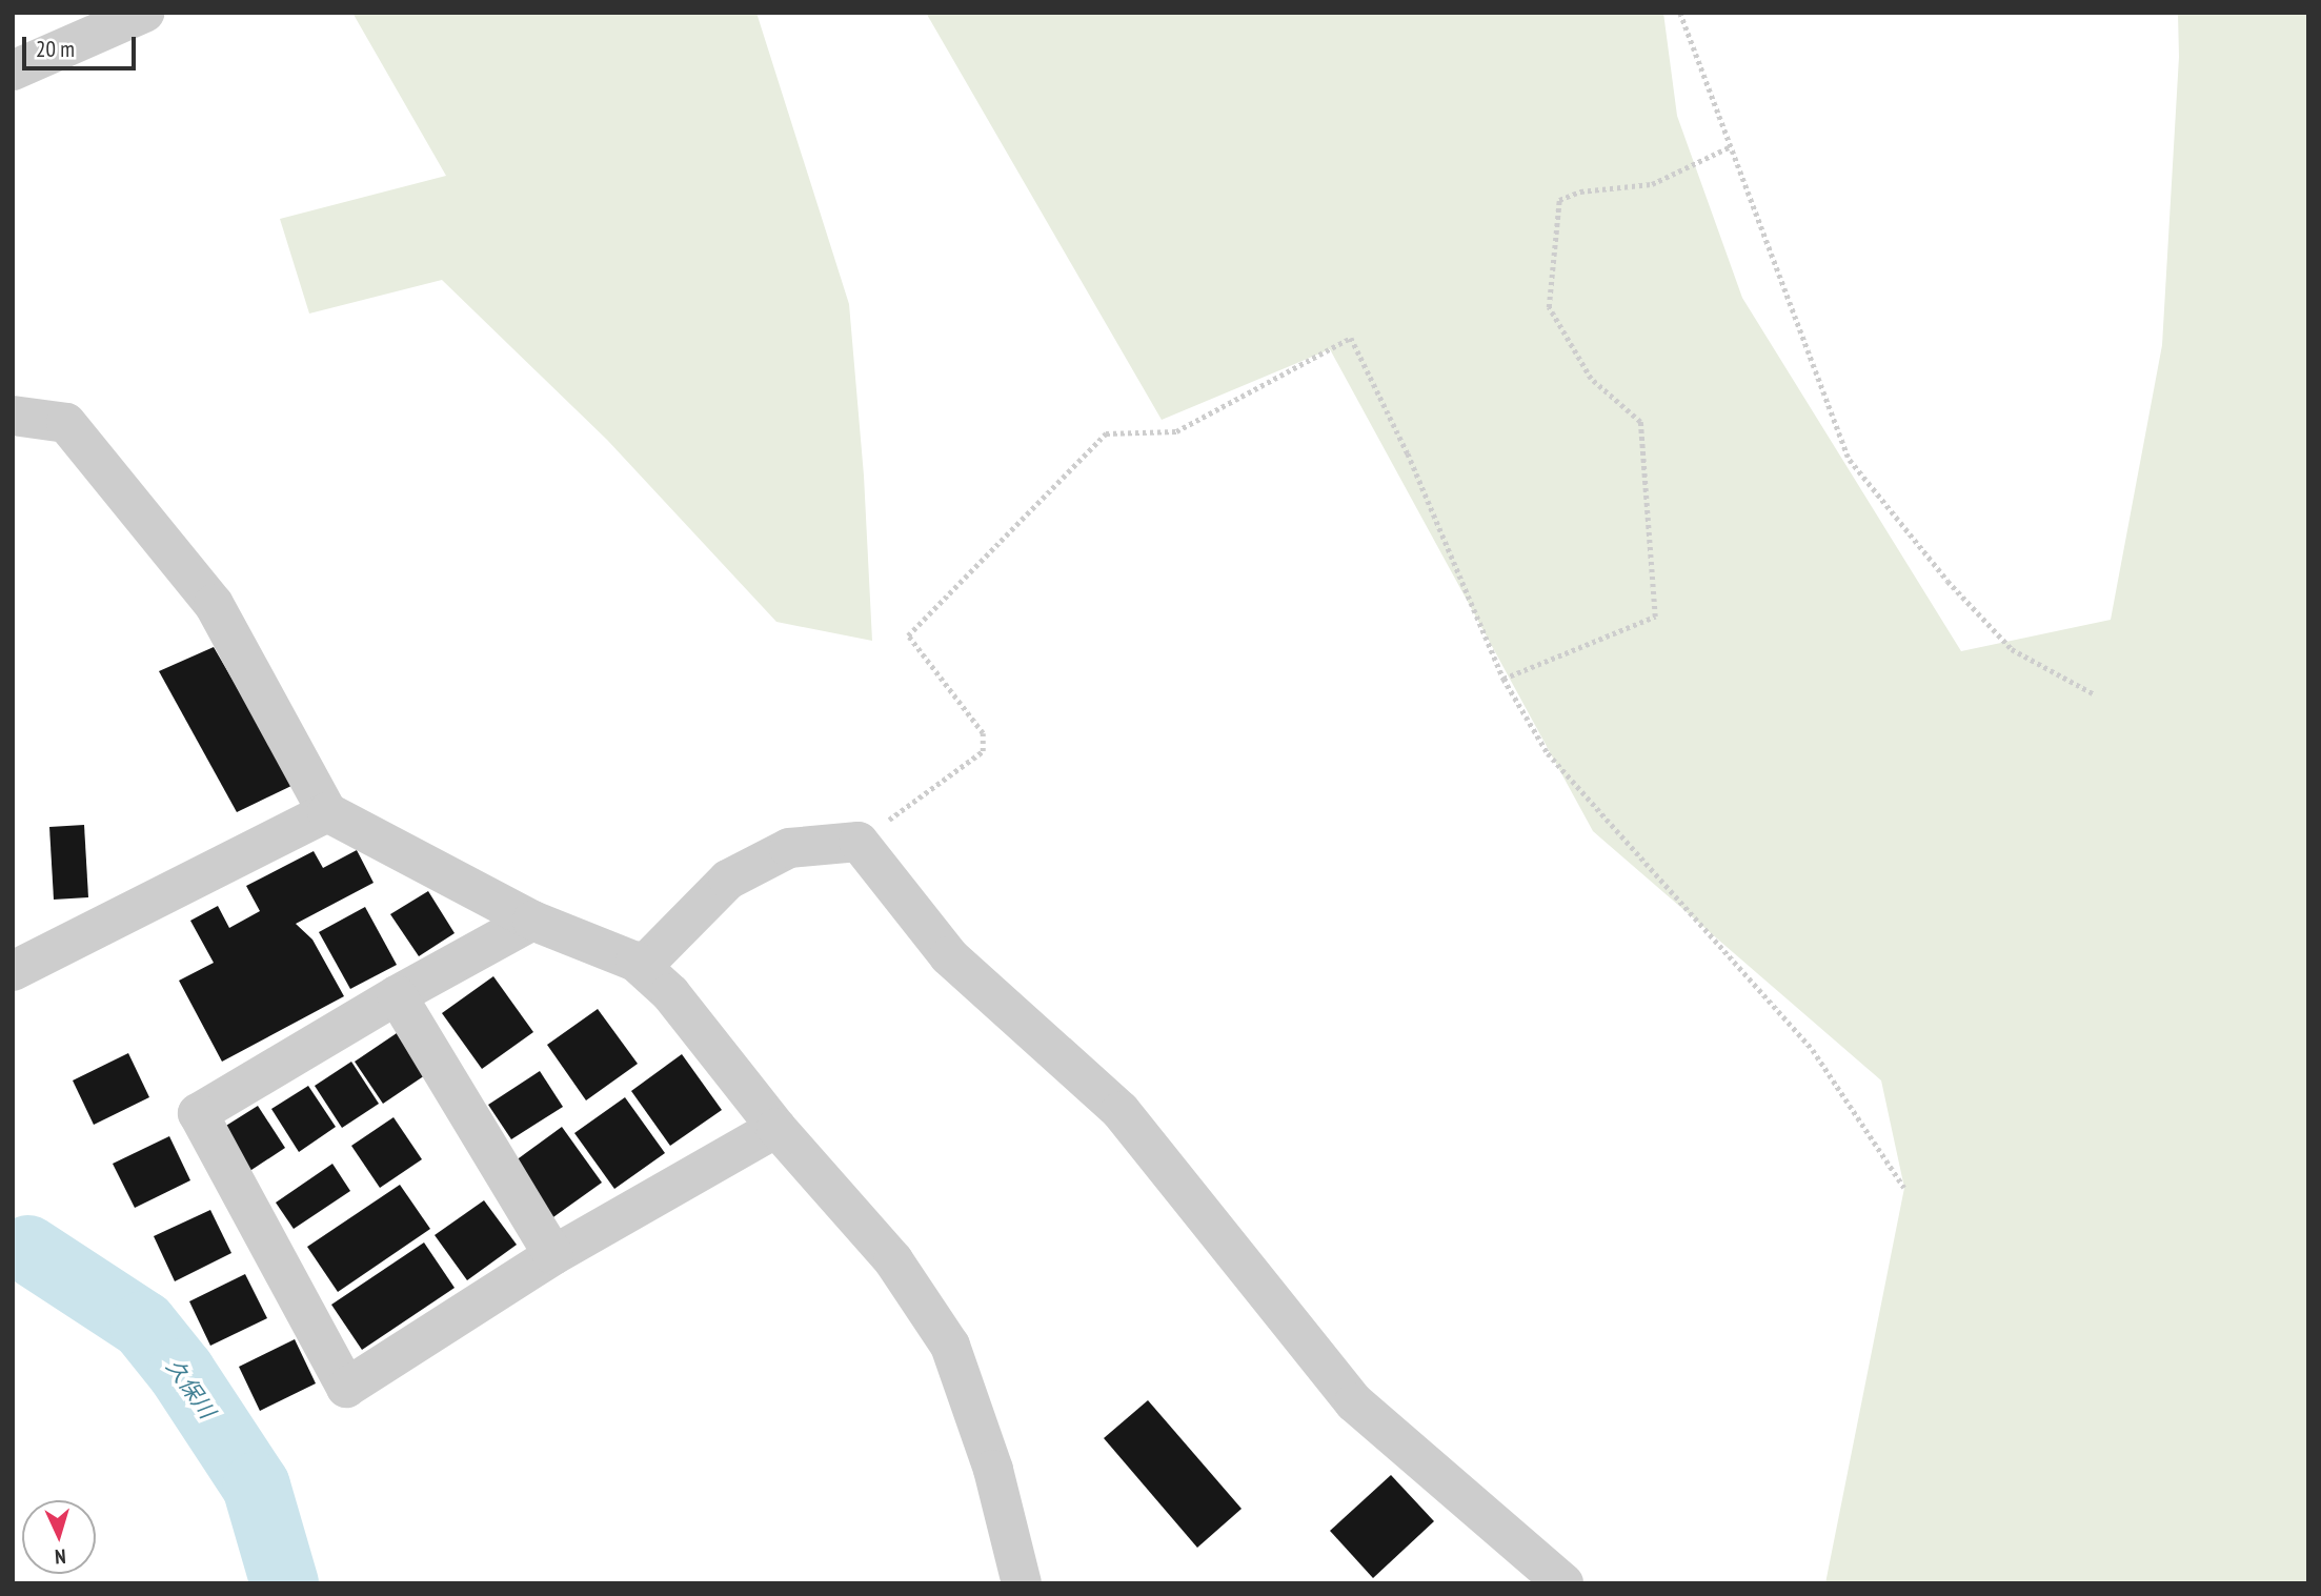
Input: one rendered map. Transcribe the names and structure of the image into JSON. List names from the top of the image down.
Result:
{
  "water": ["久保川"],
  "scale_bar": "20 m",
  "north": "bottom"
}
